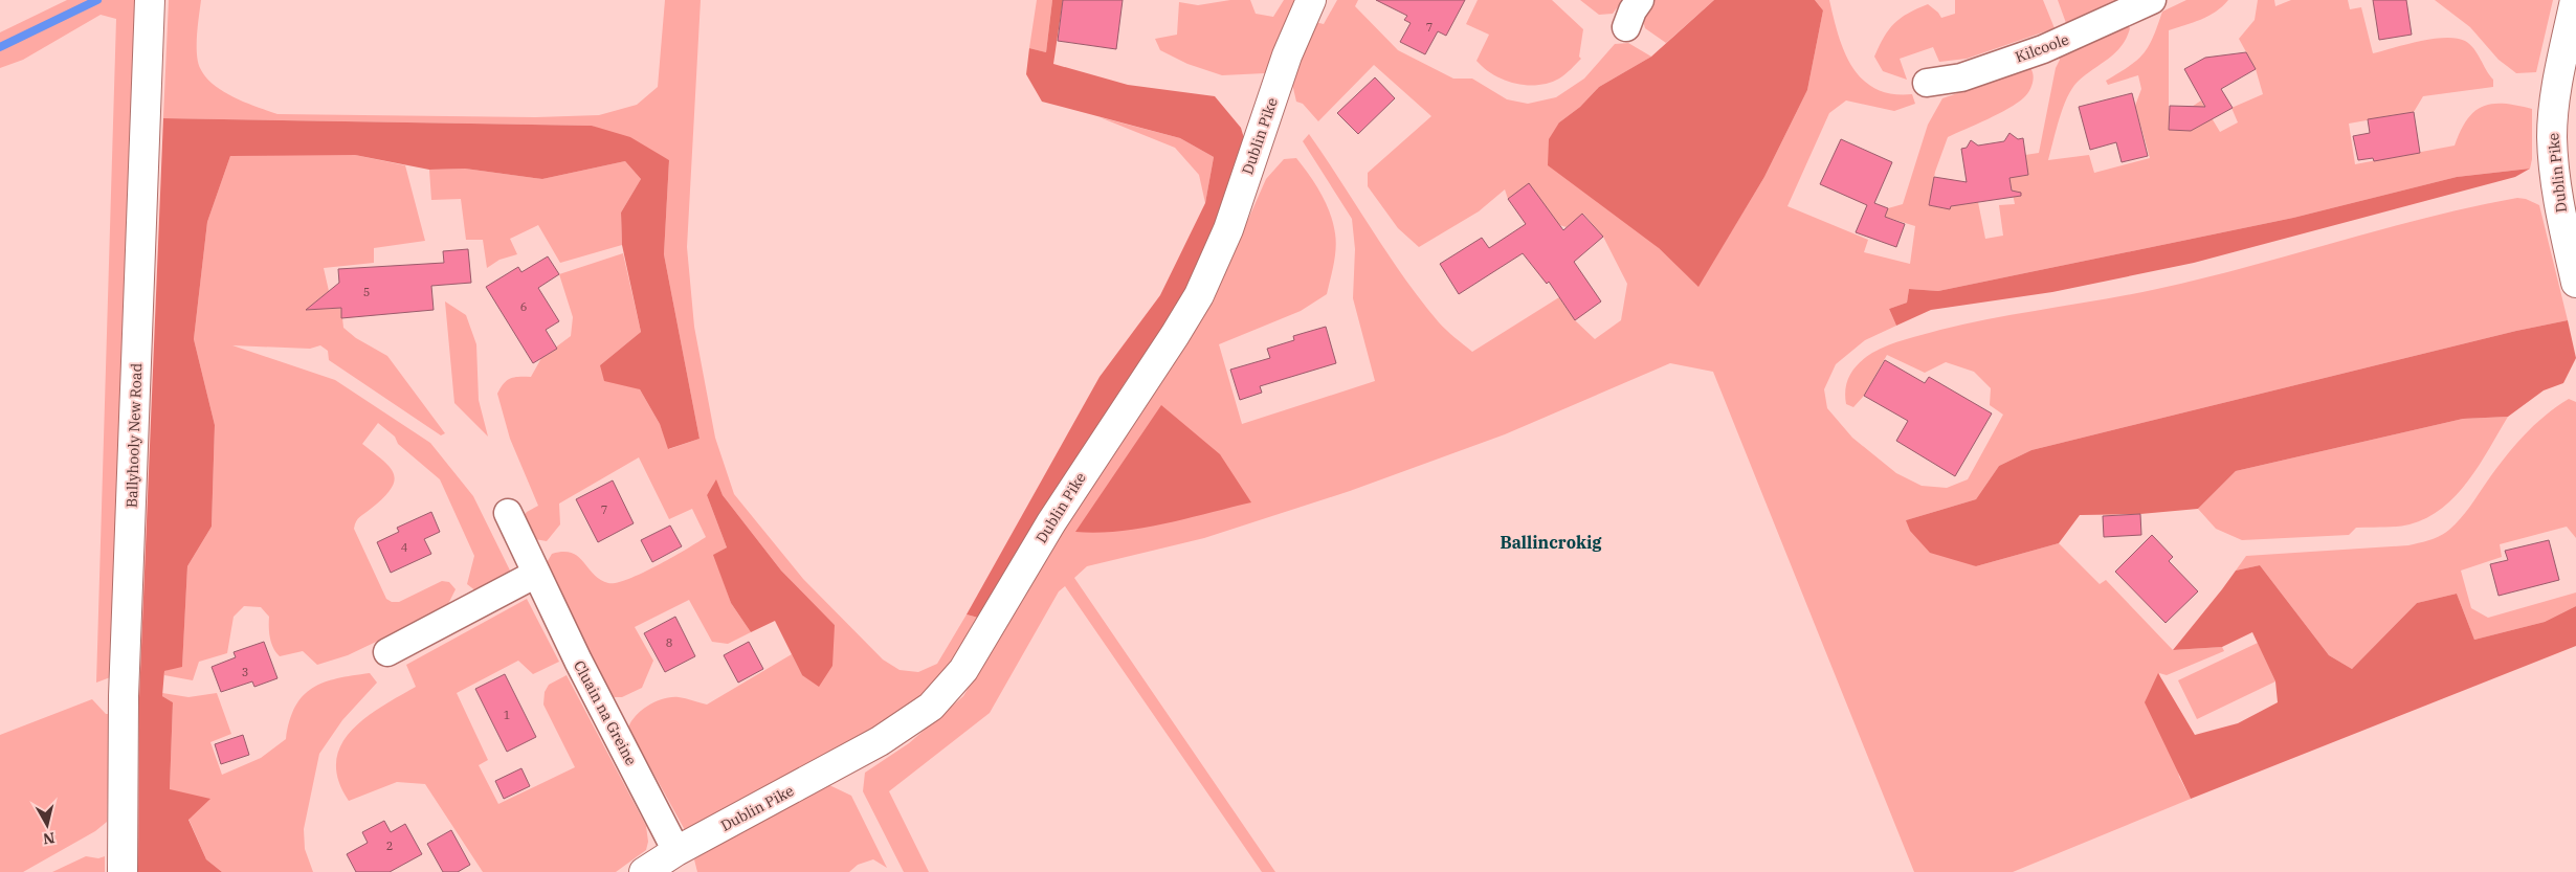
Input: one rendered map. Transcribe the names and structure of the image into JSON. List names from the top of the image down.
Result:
{
  "streets": {
    "street": [
      "Kilcoole",
      "Dublin Pike",
      "Ballyhooly New Road",
      "Cluain na Greine"
    ]
  },
  "crossings": [
    ["Dublin Pike", "Cluain na Greine"]
  ],
  "districts": ["Ballincrokig"],
  "house_numbers": [
    "7",
    "5",
    "6",
    "7",
    "4",
    "8",
    "3",
    "1",
    "2"
  ],
  "north": "bottom"
}
